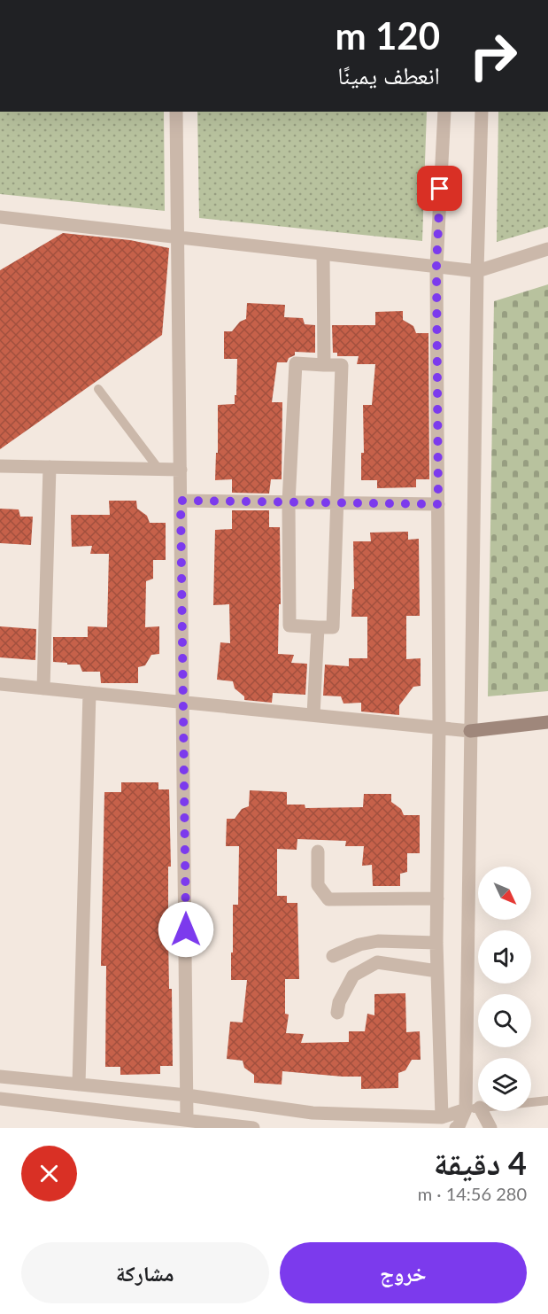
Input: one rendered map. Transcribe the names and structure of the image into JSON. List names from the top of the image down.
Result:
{
  "north": "bottom right",
  "page": {
    "turn": ["120 m", "انعطف يمينًا"],
    "heading": ["4 دقيقة", "280 m · 14:56"],
    "buttons": ["خروج", "مشاركة"]
  }
}
